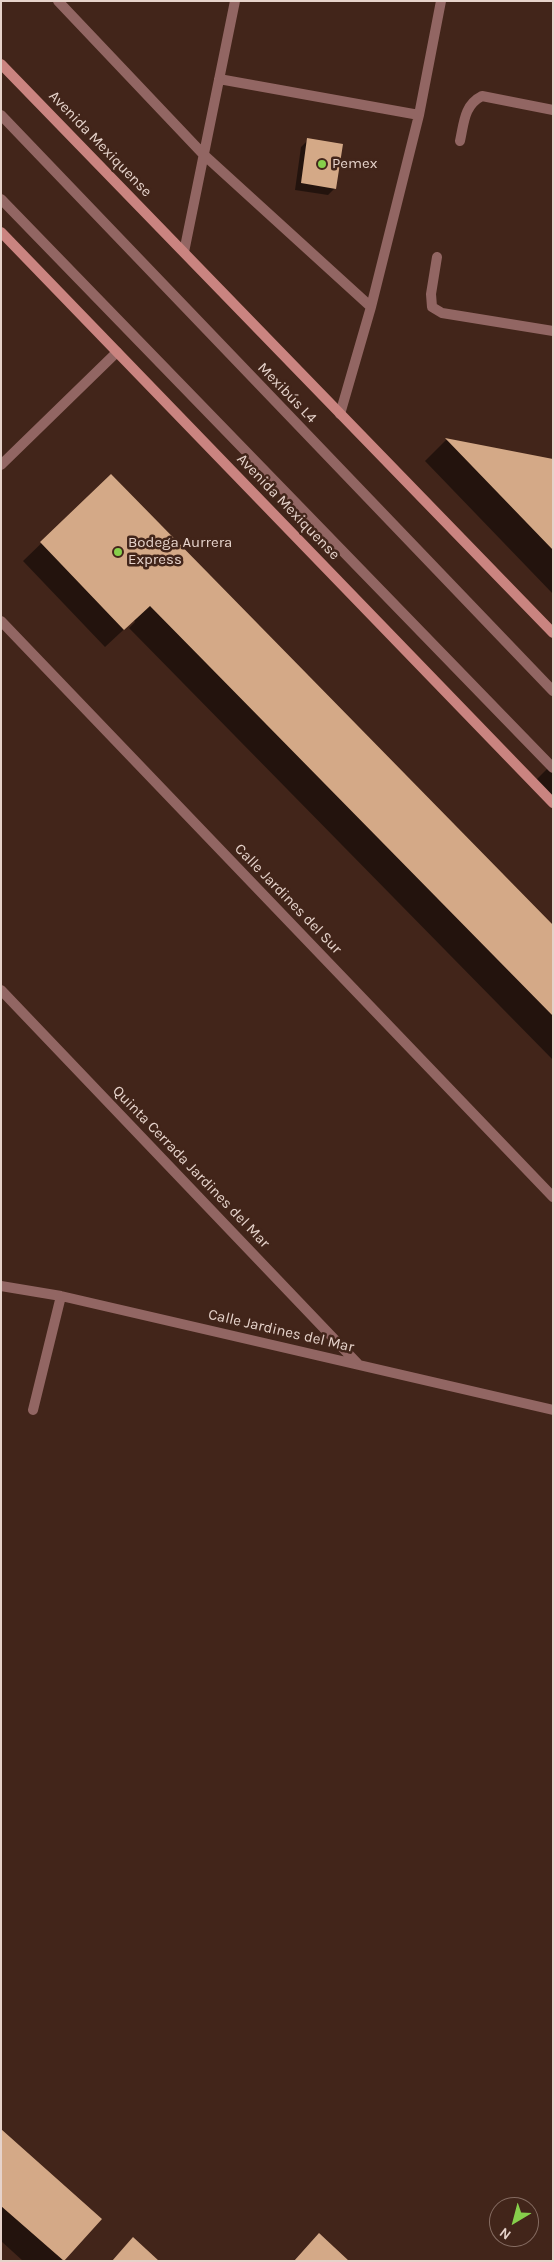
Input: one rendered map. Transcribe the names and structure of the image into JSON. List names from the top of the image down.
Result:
{
  "streets": {
    "main road": ["Avenida Mexiquense"],
    "street": [
      "Mexibús L4",
      "Calle Jardines del Sur",
      "Quinta Cerrada Jardines del Mar",
      "Calle Jardines del Mar"
    ]
  },
  "crossings": [
    ["Quinta Cerrada Jardines del Mar", "Calle Jardines del Mar"]
  ],
  "places": ["Pemex", "Bodega Aurrera Express"],
  "north": "bottom left"
}
